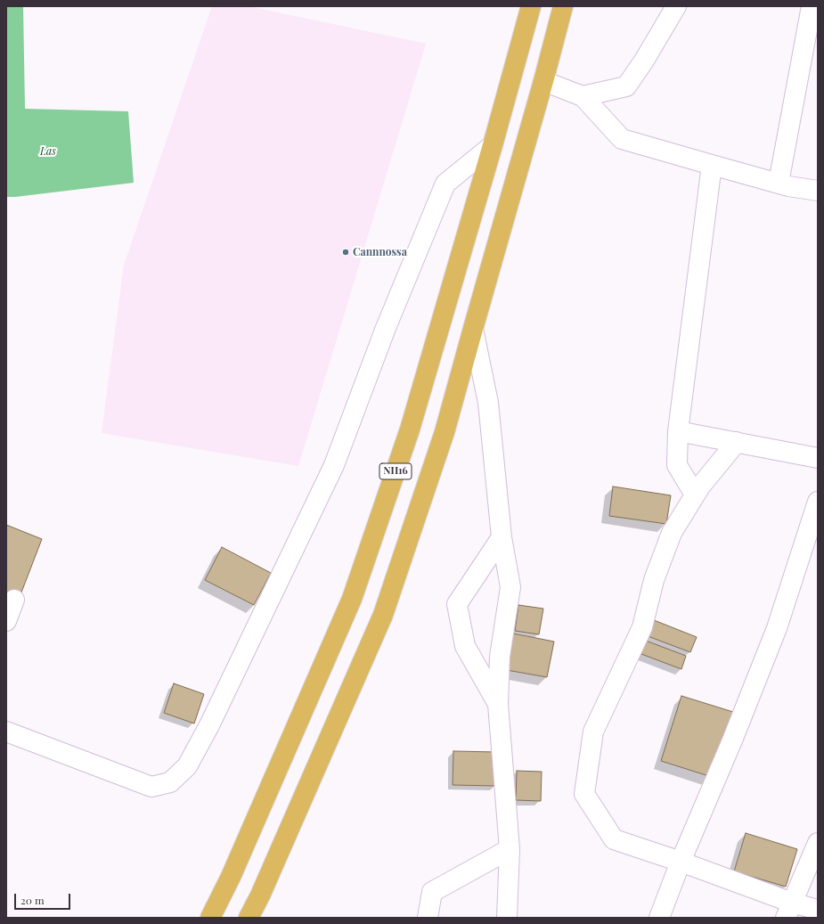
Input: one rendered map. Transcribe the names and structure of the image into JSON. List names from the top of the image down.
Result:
{
  "streets": {
    "highway": ["NH16"]
  },
  "parks": ["Las"],
  "places": ["Cannnossa"],
  "scale_bar": "20 m"
}
